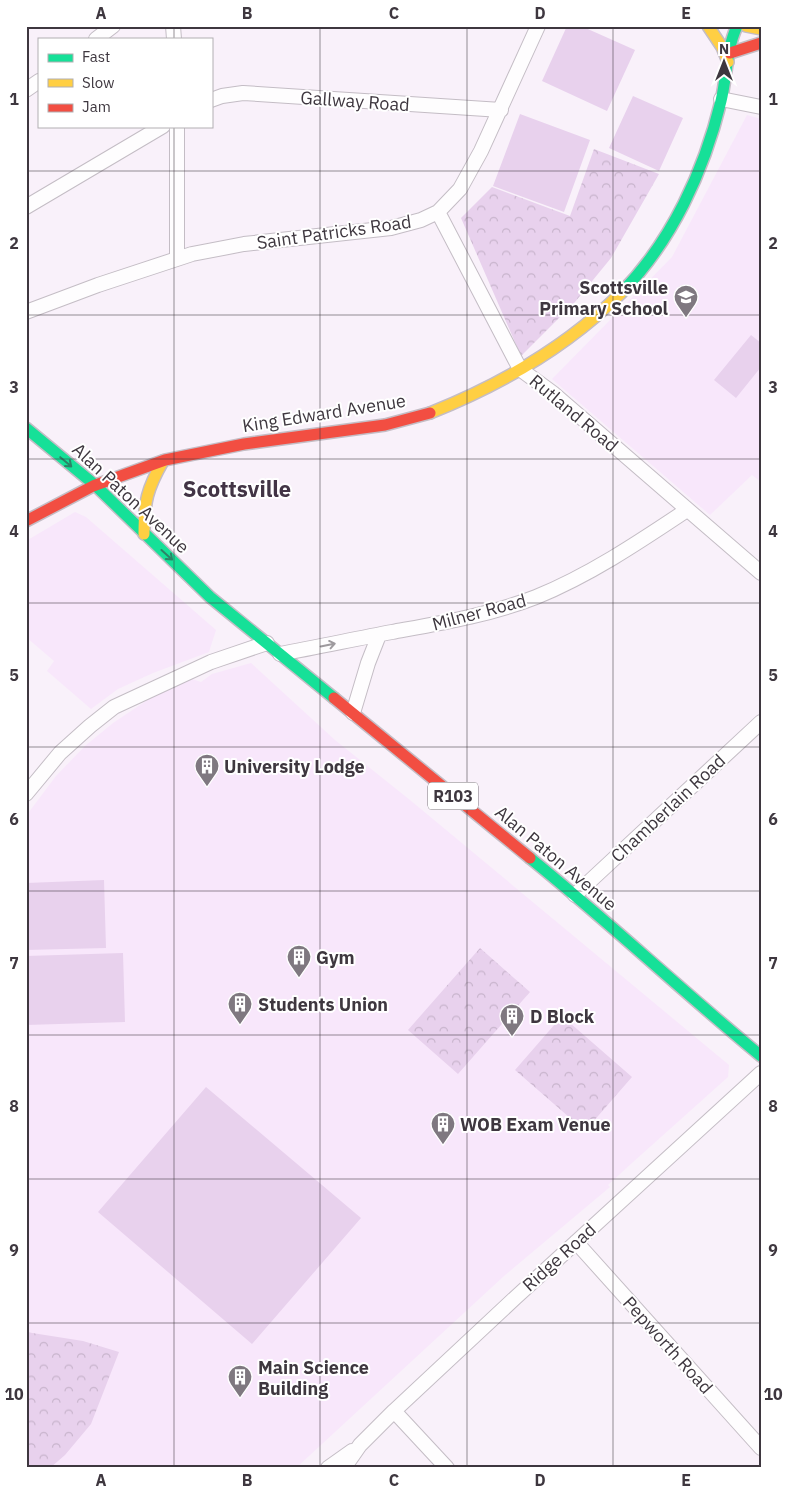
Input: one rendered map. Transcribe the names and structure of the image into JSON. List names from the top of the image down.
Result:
{
  "streets": {
    "main road": ["King Edward Avenue", "Alan Paton Avenue", "R103"],
    "street": [
      "Gallway Road",
      "Saint Patricks Road",
      "Rutland Road",
      "Milner Road",
      "Chamberlain Road",
      "Ridge Road",
      "Pepworth Road"
    ]
  },
  "crossings": [
    ["Gallway Road", "Saint Patricks Road"],
    ["Saint Patricks Road", "Rutland Road"],
    ["King Edward Avenue", "Rutland Road"],
    ["King Edward Avenue", "Alan Paton Avenue"],
    ["Rutland Road", "Milner Road"],
    ["Alan Paton Avenue", "Milner Road"],
    ["Alan Paton Avenue", "Chamberlain Road"],
    ["Ridge Road", "Pepworth Road"]
  ],
  "districts": ["Scottsville"],
  "places": {
    "school or university": ["Scottsville Primary School"],
    "building": [
      "University Lodge",
      "Gym",
      "Students Union",
      "D Block",
      "WOB Exam Venue",
      "Main Science Building"
    ]
  },
  "legend": ["Fast", "Slow", "Jam"],
  "north": "top",
  "grid": {
    "columns": [
      "A",
      "B",
      "C",
      "D",
      "E"
    ],
    "rows": [
      "1",
      "2",
      "3",
      "4",
      "5",
      "6",
      "7",
      "8",
      "9",
      "10"
    ]
  }
}
